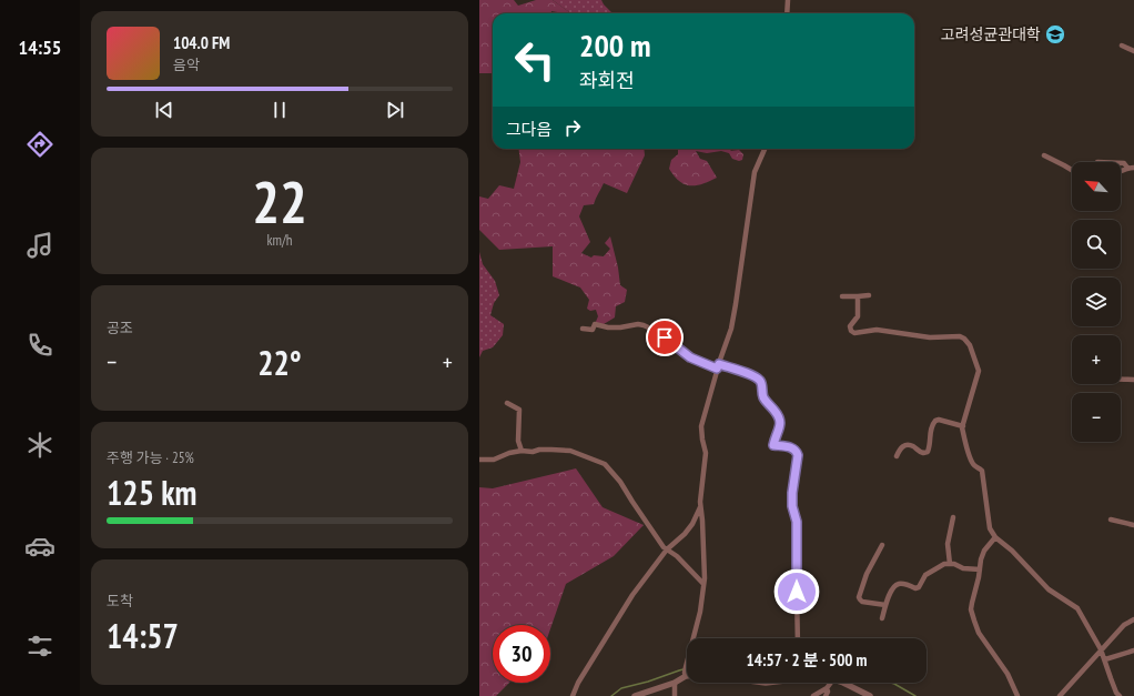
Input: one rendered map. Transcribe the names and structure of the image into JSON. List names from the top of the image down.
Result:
{
  "places": {
    "school or university": ["고려성균관대학"]
  },
  "north": "top left",
  "page": {
    "tabs": "14:55",
    "turn": ["200 m", "좌회전"],
    "song": ["104.0 FM", "음악"],
    "then": "그다음",
    "tile": [
      ["22", "km/h"],
      "공조",
      ["주행 가능 · 25%", "125 km"],
      ["도착", "14:57"]
    ],
    "map_buttons": ["+", "−"],
    "heat": ["−", "22°", "+"],
    "limit": "30",
    "trip": "14:57 · 2 분 · 500 m"
  }
}
